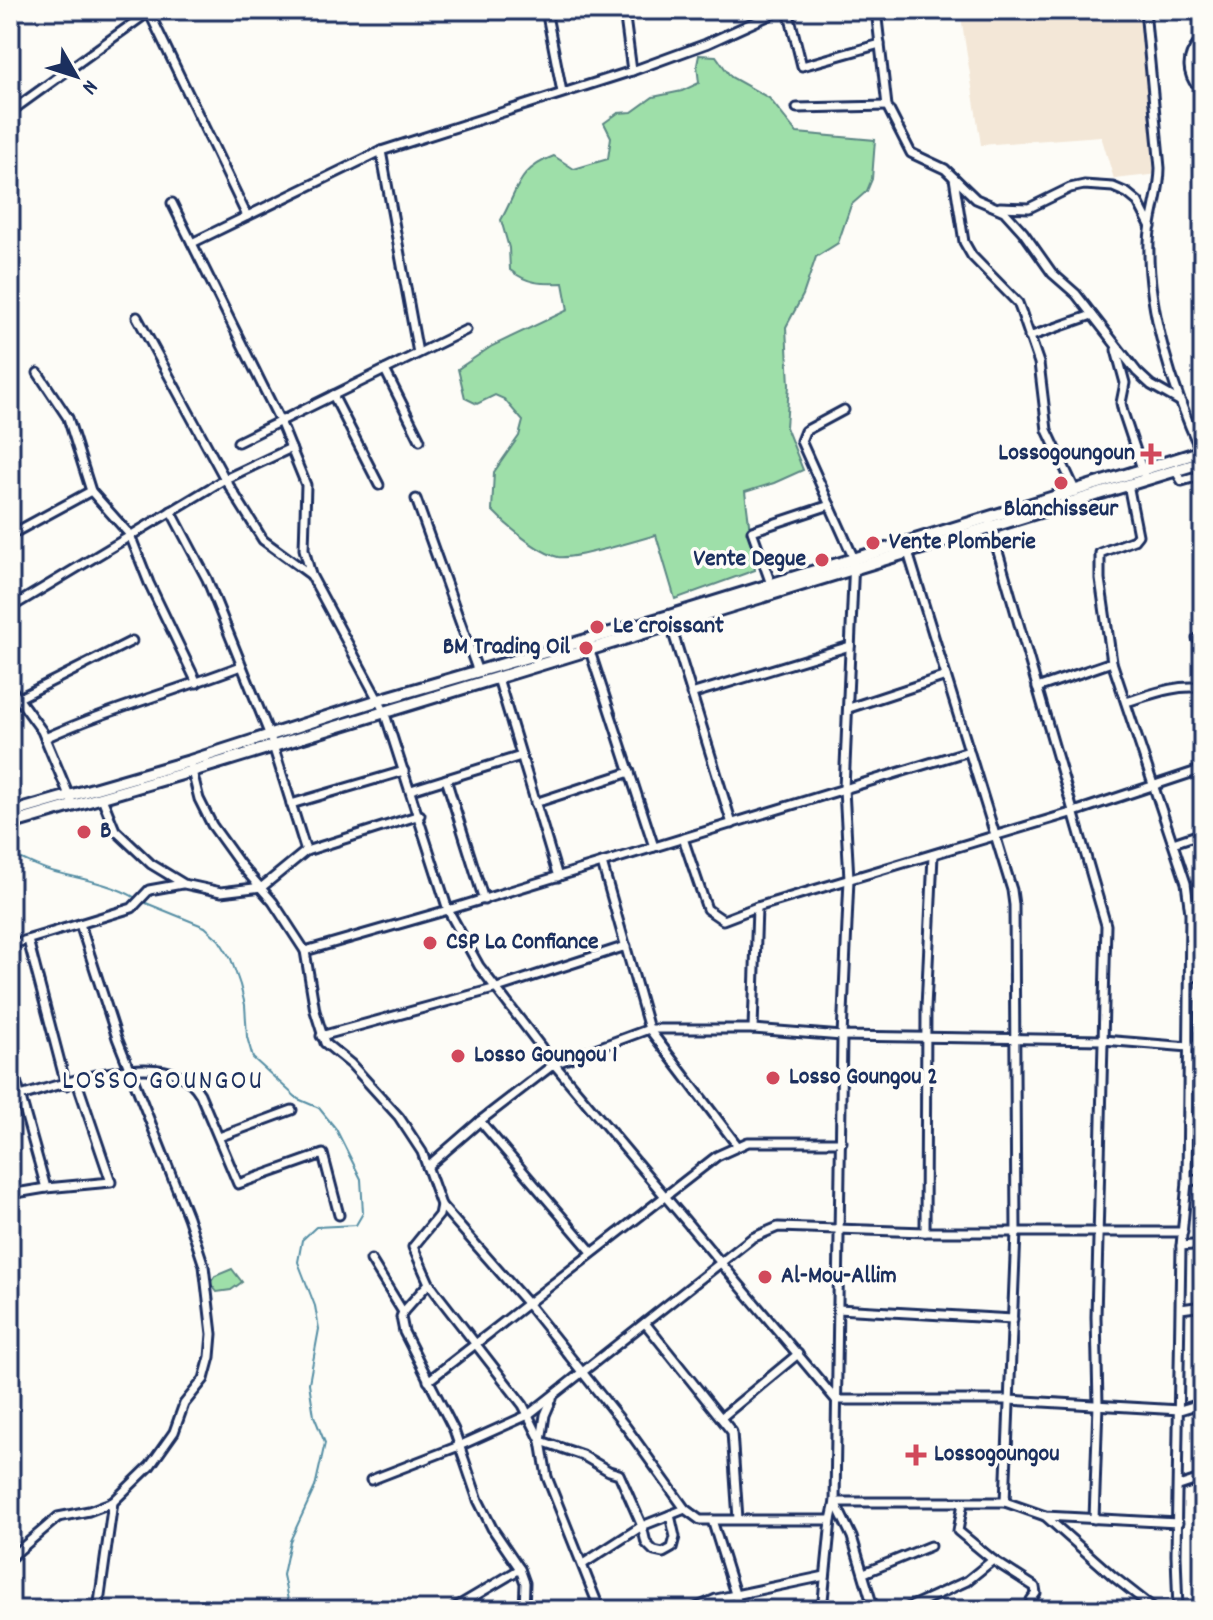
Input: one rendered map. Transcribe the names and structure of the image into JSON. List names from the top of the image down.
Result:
{
  "districts": ["LOSSO GOUNGOU"],
  "places": {
    "health": ["Lossogoungoun", "Lossogoungou"],
    "other": [
      "Blanchisseur",
      "Vente Plomberie",
      "Vente Degue",
      "Le croissant",
      "BM Trading Oil",
      "B",
      "CSP La Confiance",
      "Losso Goungou 1",
      "Losso Goungou 2",
      "Al-Mou-Allim"
    ]
  },
  "north": "bottom right"
}
